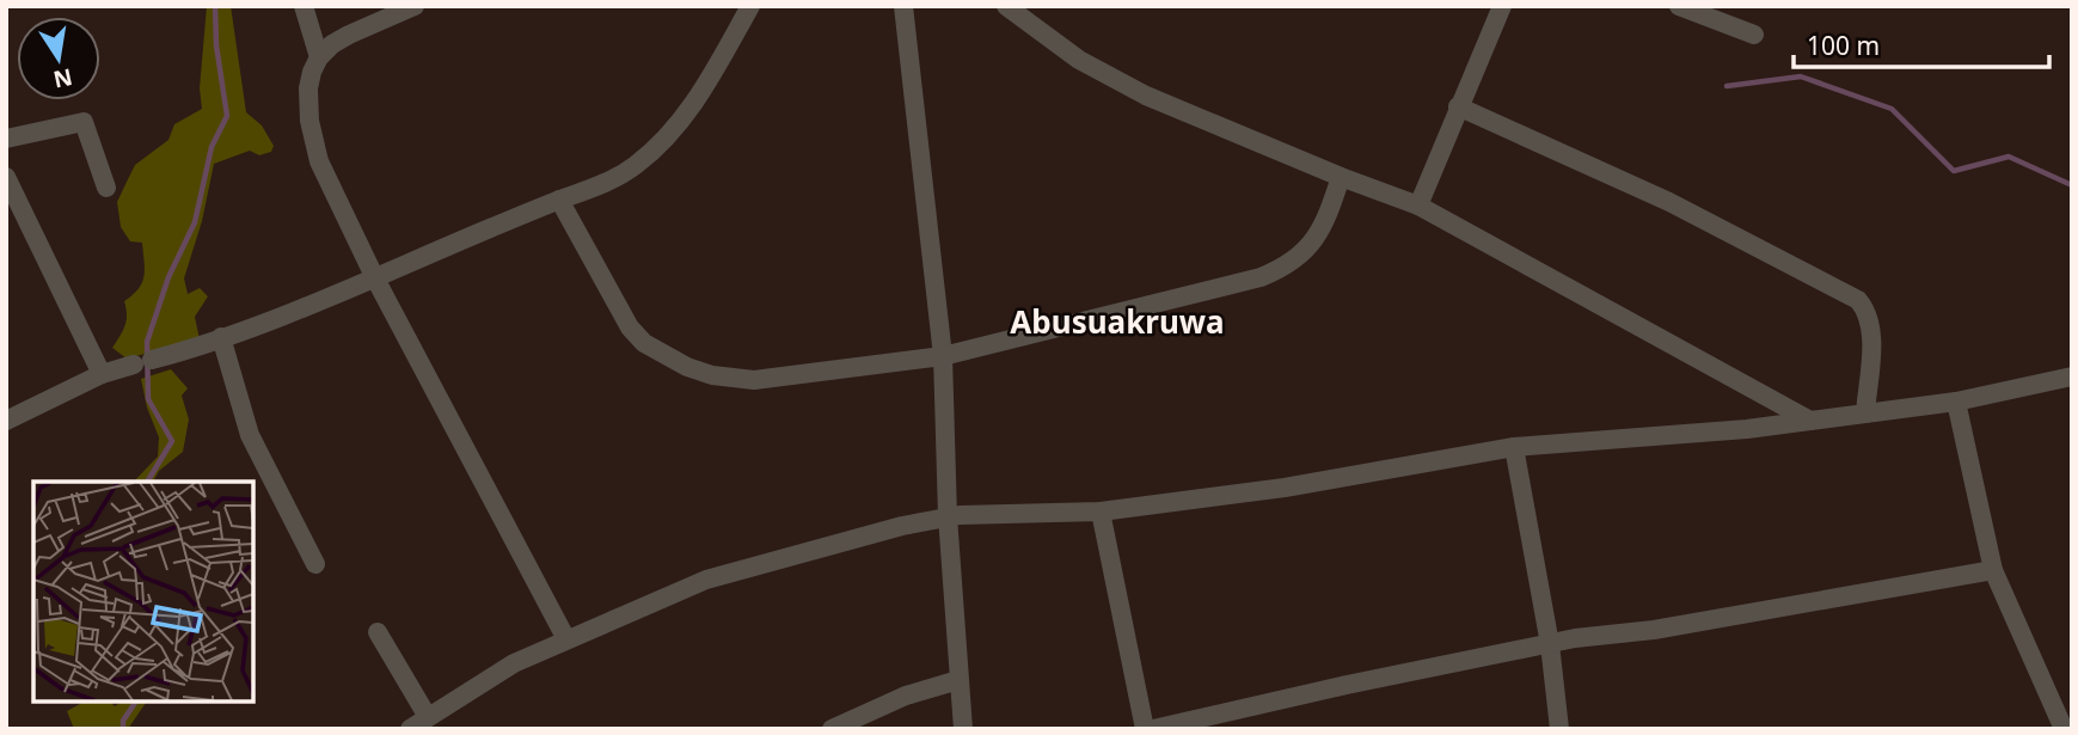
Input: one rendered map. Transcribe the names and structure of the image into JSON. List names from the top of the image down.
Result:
{
  "districts": ["Abusuakruwa"],
  "scale_bar": "100 m",
  "north": "bottom"
}
